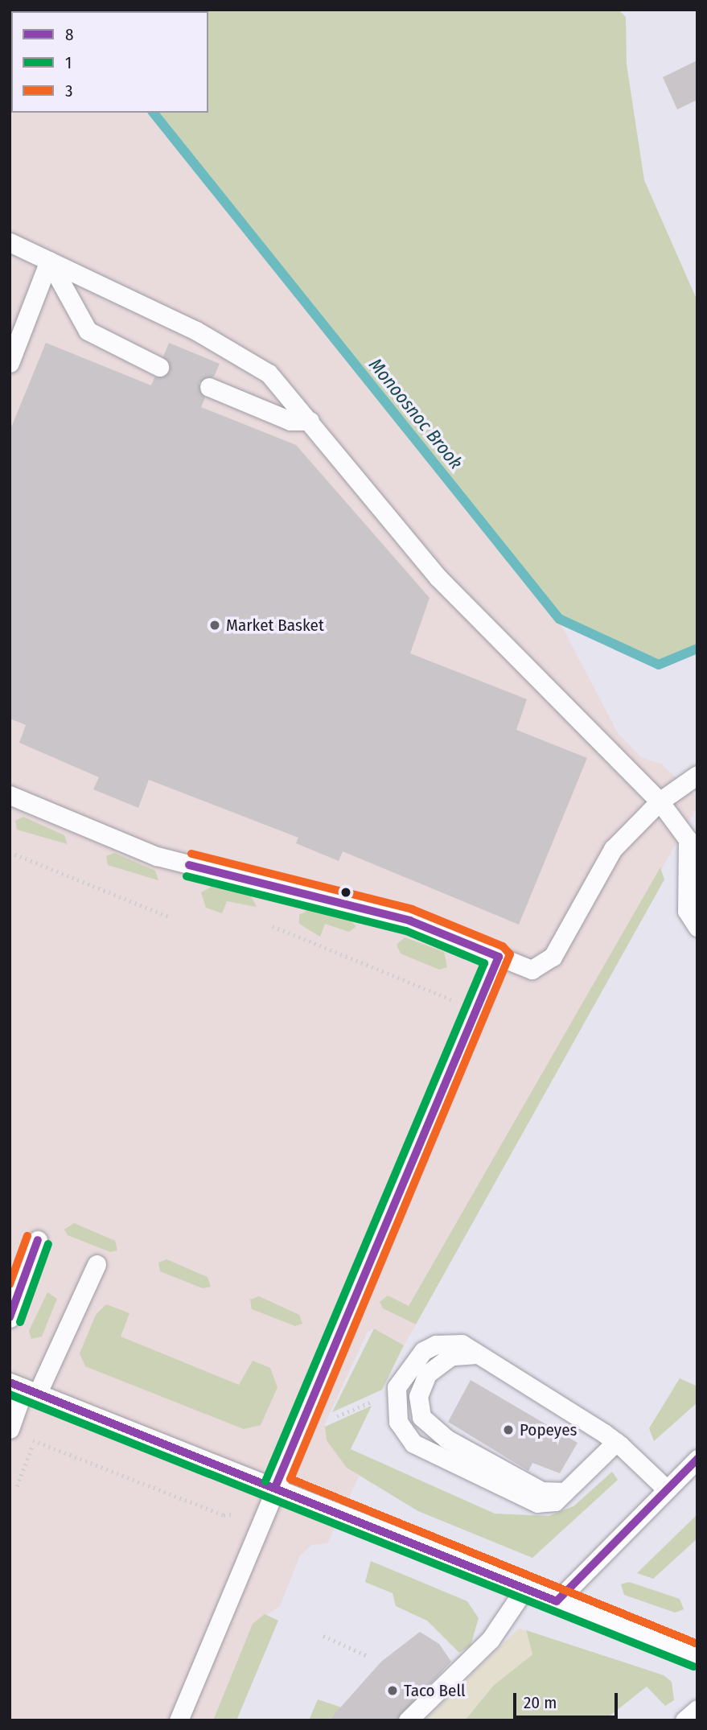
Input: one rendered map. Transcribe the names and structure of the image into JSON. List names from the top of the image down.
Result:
{
  "water": ["Monoosnoc Brook"],
  "places": ["Market Basket", "Popeyes", "Taco Bell"],
  "lines": ["transit line 3", "transit line 8", "transit line 1"],
  "legend": ["8", "1", "3"],
  "scale_bar": "20 m"
}
